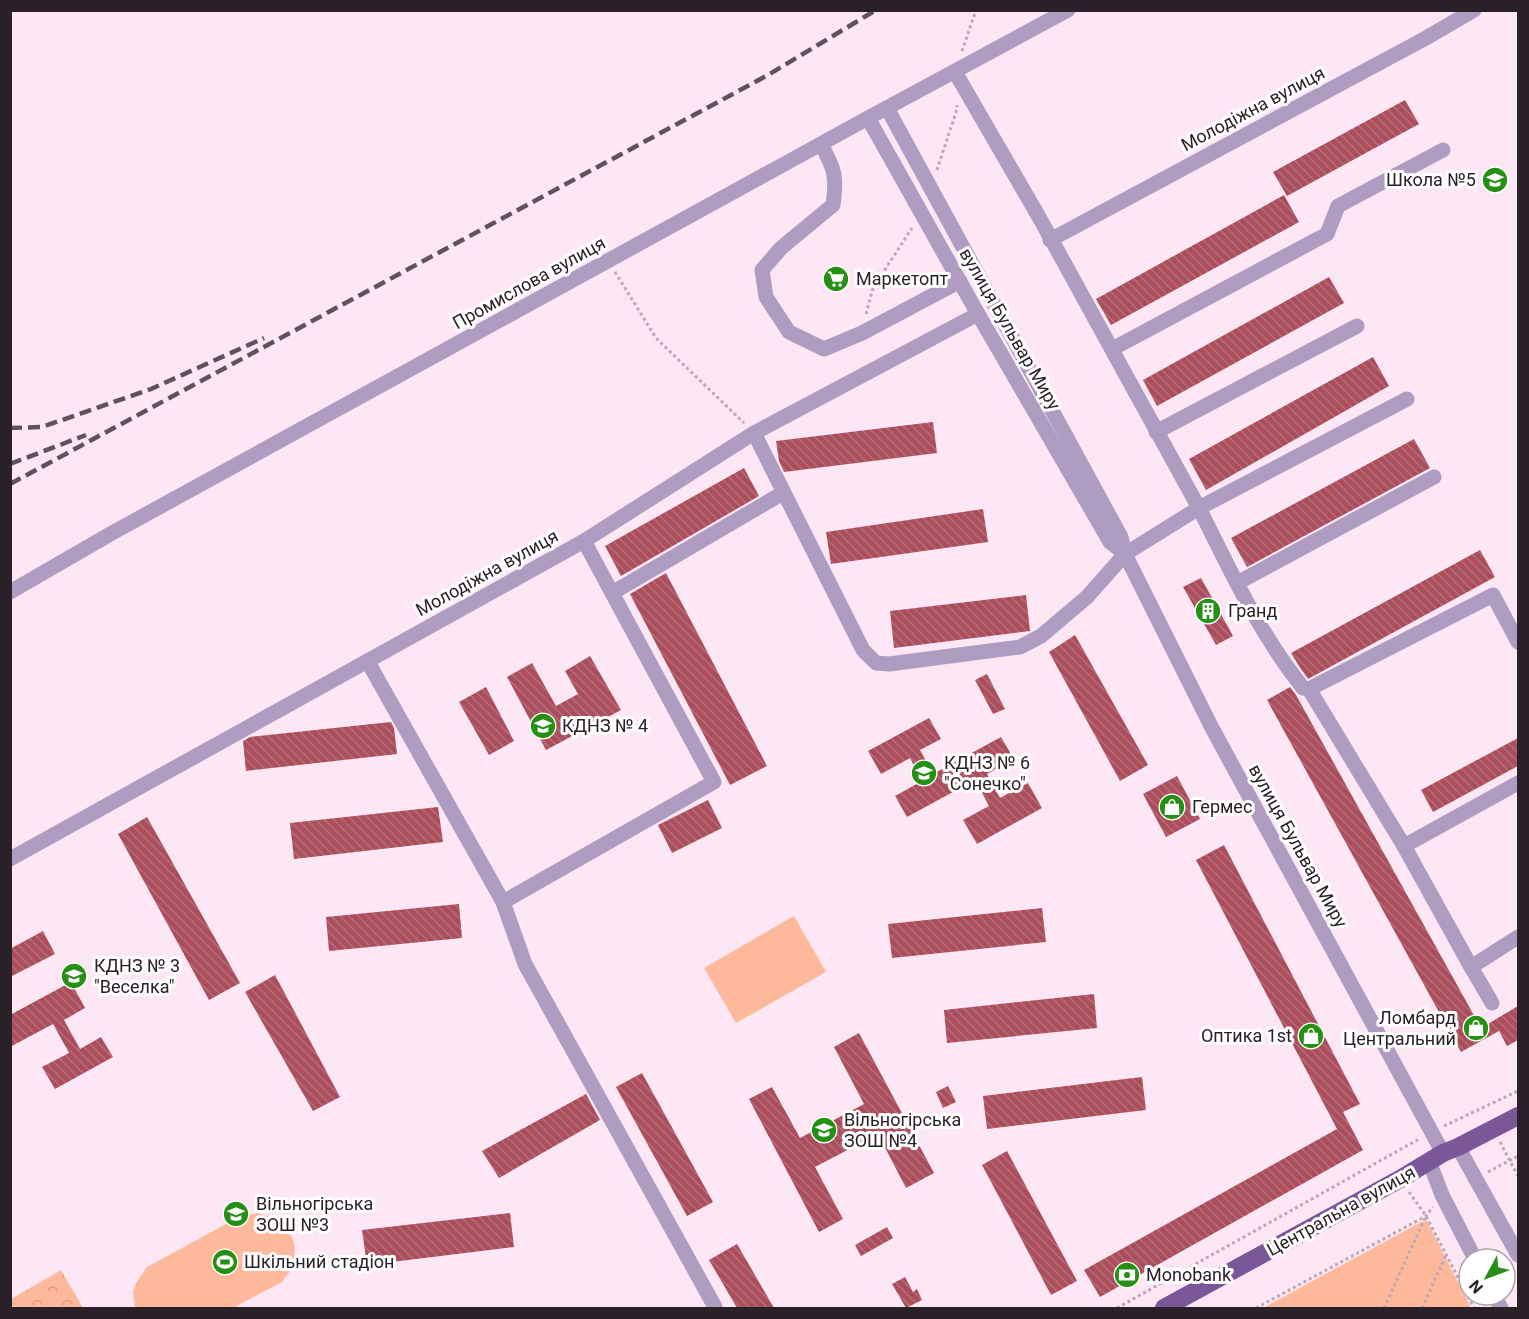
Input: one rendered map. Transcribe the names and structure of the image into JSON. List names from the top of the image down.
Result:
{
  "streets": {
    "main road": ["Центральна вулиця"],
    "street": ["Молодіжна вулиця", "Промислова вулиця", "вулиця Бульвар Миру"]
  },
  "crossings": [
    ["Молодіжна вулиця", "вулиця Бульвар Миру"],
    ["Промислова вулиця", "вулиця Бульвар Миру"],
    ["вулиця Бульвар Миру", "Центральна вулиця"]
  ],
  "places": {
    "school or university": [
      "Школа №5",
      "КДНЗ № 4",
      "КДНЗ № 6 \"Сонечко\"",
      "КДНЗ № 3 \"Веселка\"",
      "Вільногірська ЗОШ №4",
      "Вільногірська ЗОШ №3"
    ],
    "supermarket": ["Маркетопт"],
    "building": ["Гранд"],
    "shop": ["Гермес", "Ломбард Центральний", "Оптика 1st"],
    "sports": ["Шкільний стадіон"],
    "bank": ["Monobank"]
  },
  "north": "bottom left"
}
